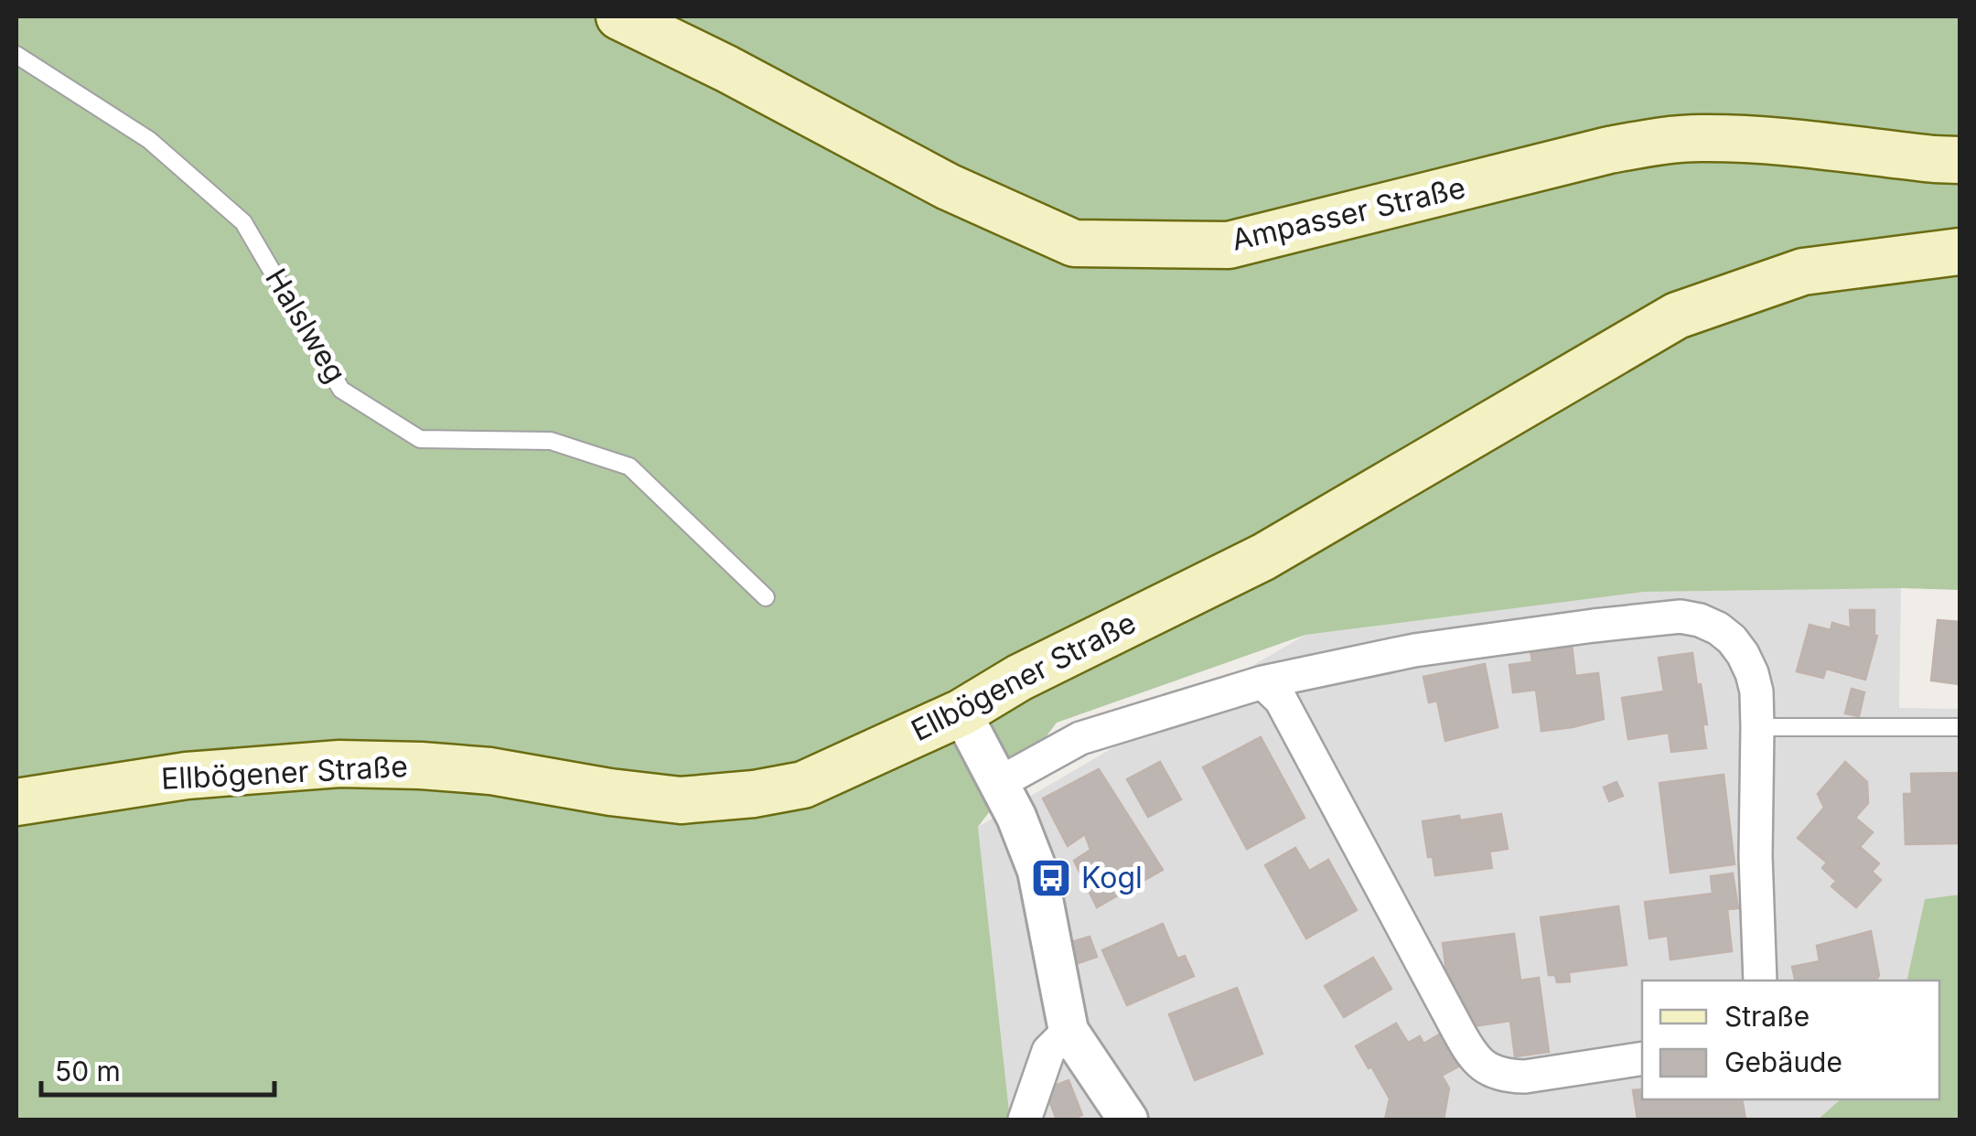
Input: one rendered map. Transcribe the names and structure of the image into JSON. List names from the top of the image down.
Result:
{
  "streets": {
    "main road": ["Ampasser Straße", "Ellbögener Straße"],
    "lane": ["Halslweg"]
  },
  "places": {
    "bus stop": ["Kogl"]
  },
  "legend": ["Straße", "Gebäude"],
  "scale_bar": "50 m"
}
